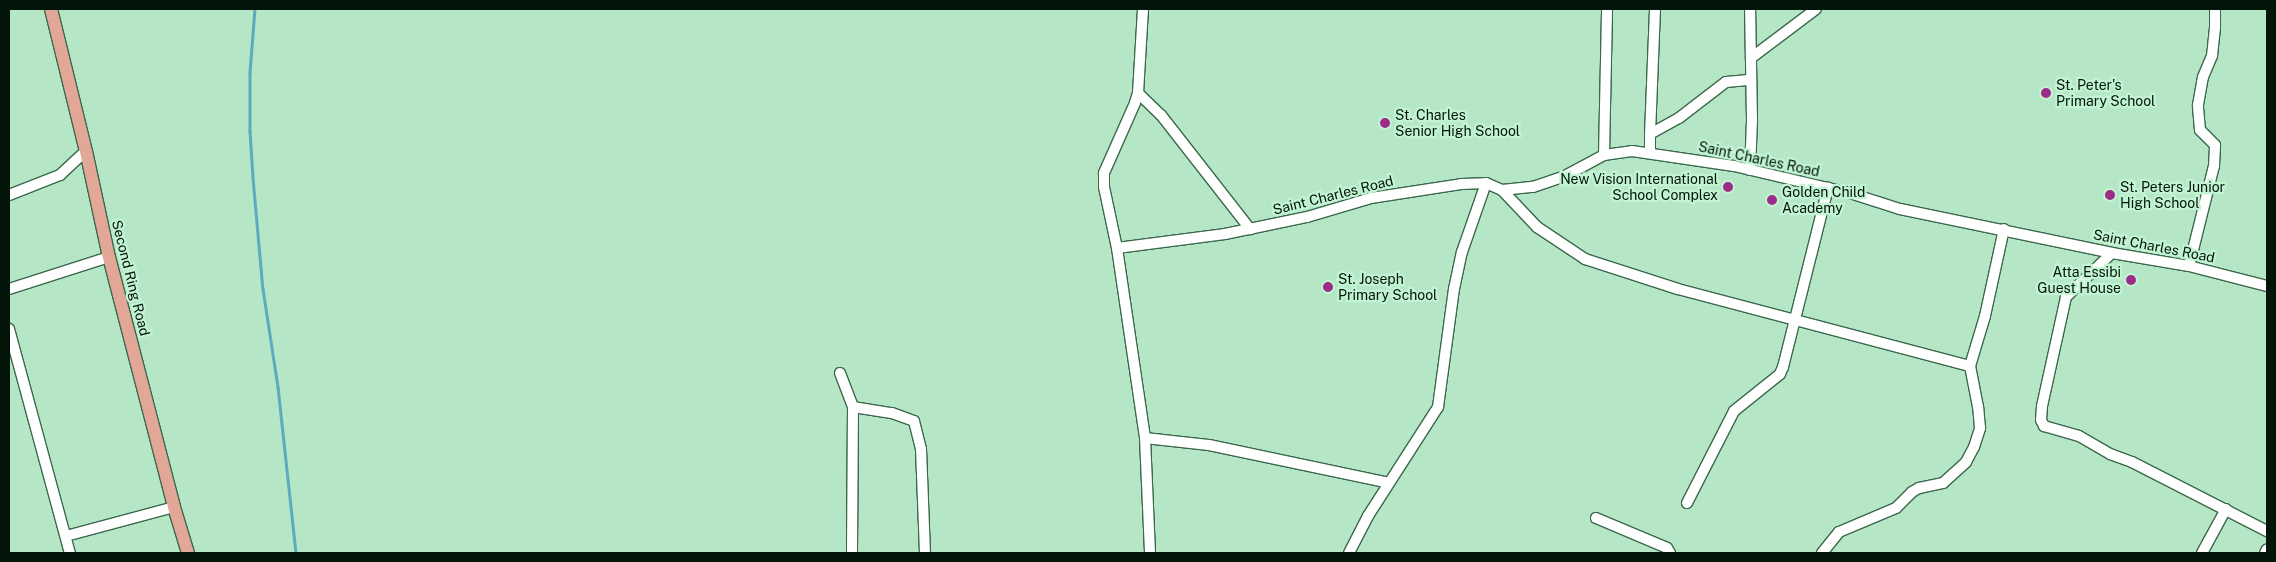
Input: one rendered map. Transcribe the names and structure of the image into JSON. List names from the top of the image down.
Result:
{
  "streets": {
    "main road": ["Second Ring Road"],
    "street": ["Saint Charles Road"]
  },
  "places": [
    "St. Peter's Primary School",
    "St. Charles Senior High School",
    "New Vision International School Complex",
    "St. Peters Junior High School",
    "Golden Child Academy",
    "Atta Essibi Guest House",
    "St. Joseph Primary School"
  ]
}
